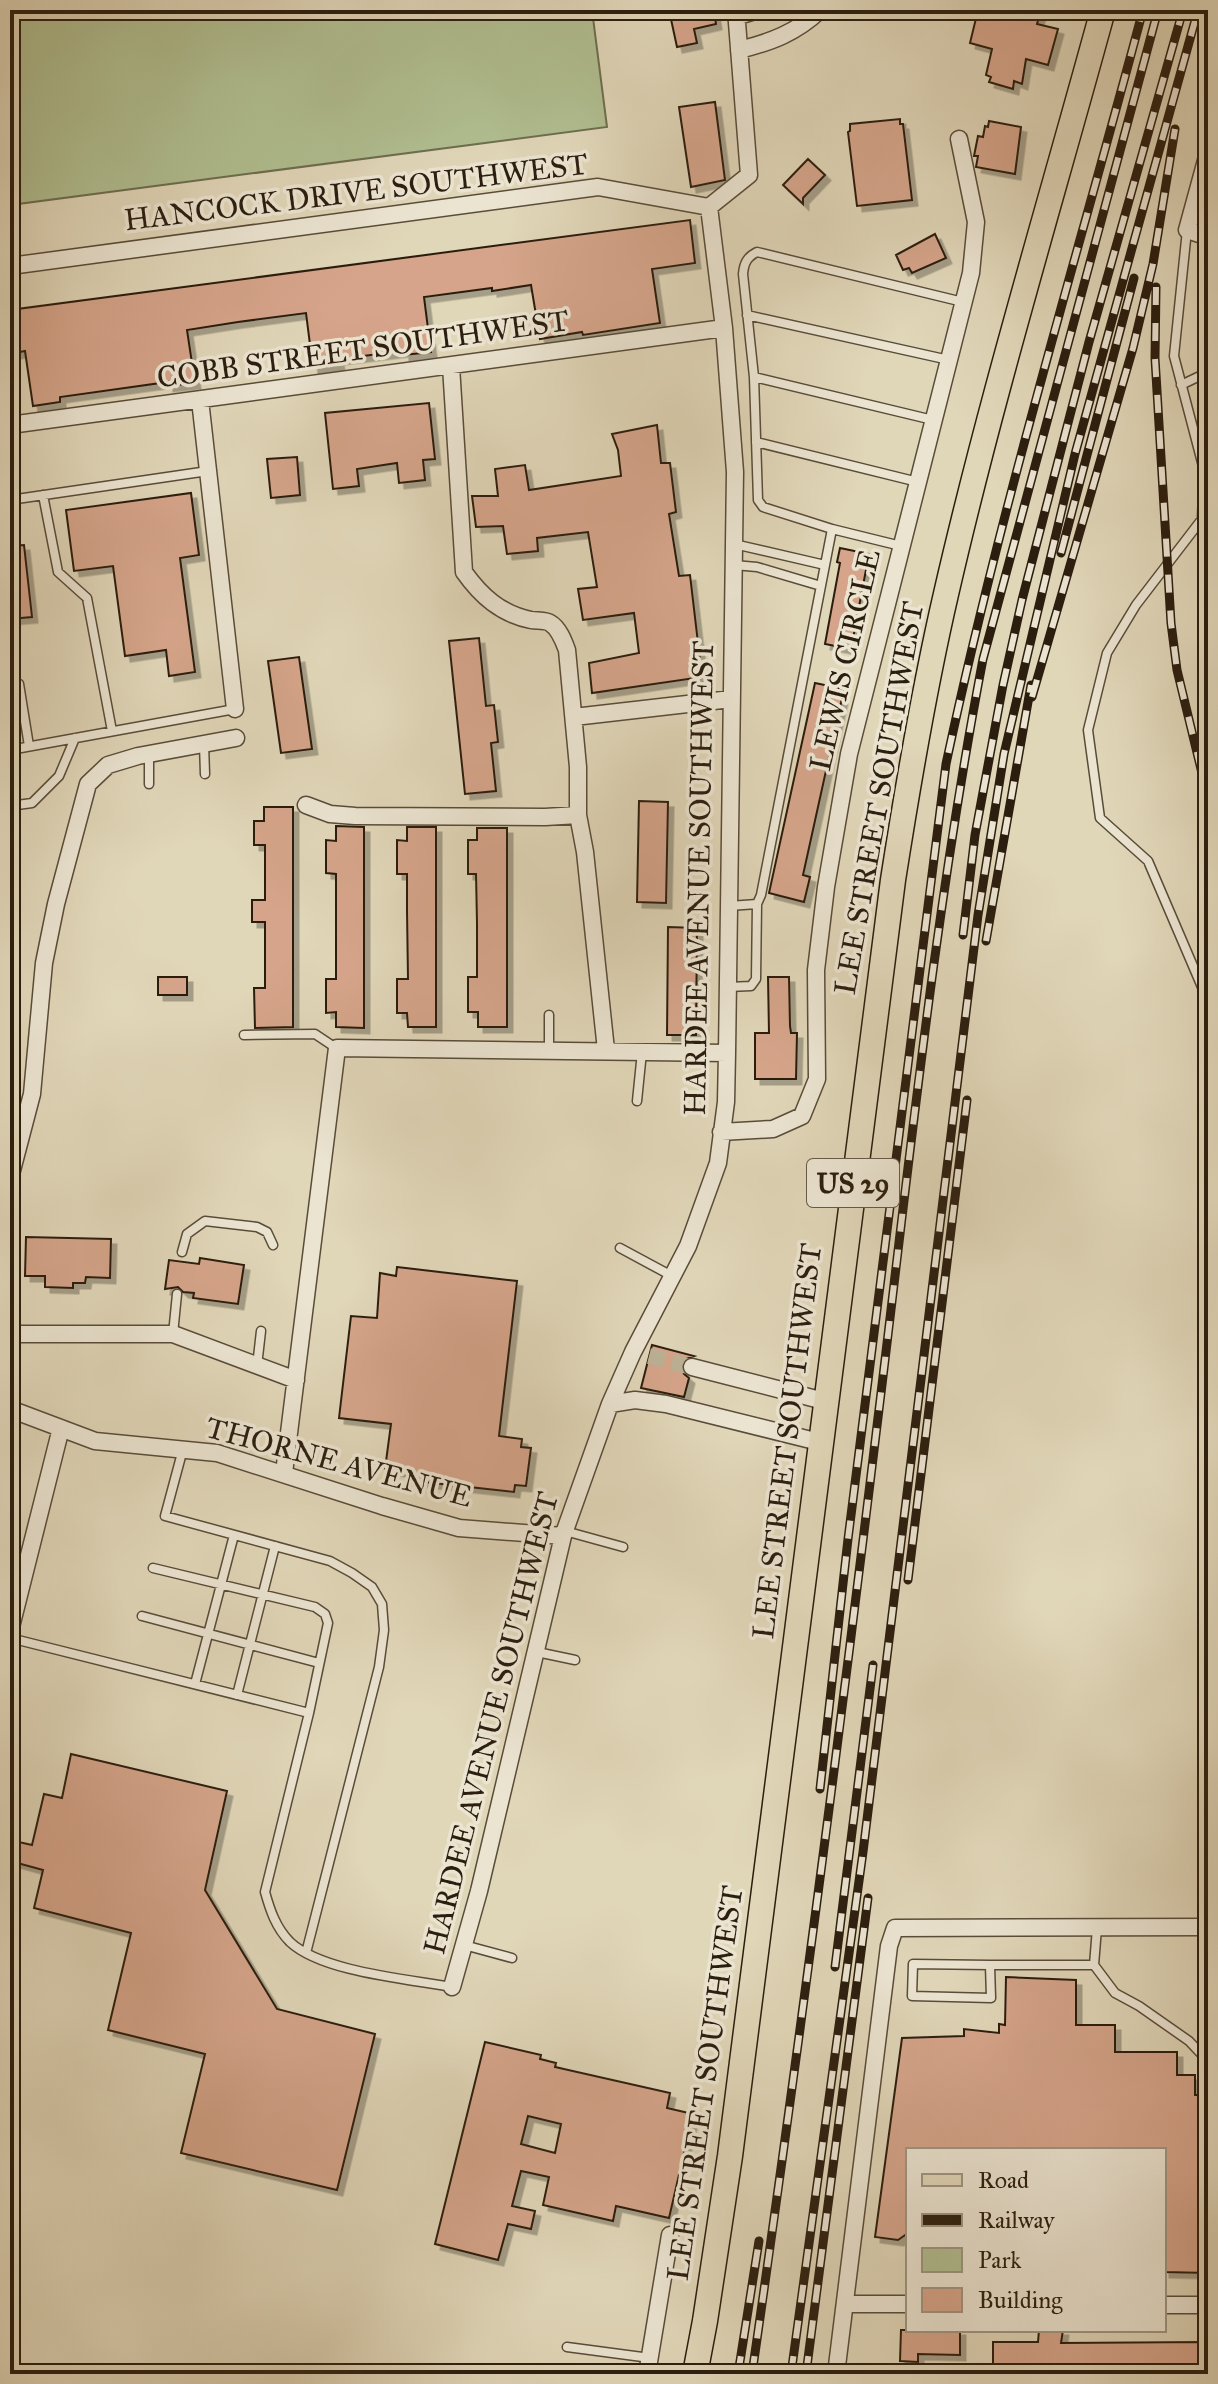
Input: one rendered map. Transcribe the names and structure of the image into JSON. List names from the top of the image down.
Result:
{
  "streets": {
    "main road": ["LEE STREET SOUTHWEST", "US 29"],
    "street": [
      "HANCOCK DRIVE SOUTHWEST",
      "COBB STREET SOUTHWEST",
      "LEWIS CIRCLE",
      "HARDEE AVENUE SOUTHWEST",
      "THORNE AVENUE"
    ]
  },
  "crossings": [
    ["HANCOCK DRIVE SOUTHWEST", "HARDEE AVENUE SOUTHWEST"],
    ["COBB STREET SOUTHWEST", "HARDEE AVENUE SOUTHWEST"],
    ["LEWIS CIRCLE", "HARDEE AVENUE SOUTHWEST"],
    ["HARDEE AVENUE SOUTHWEST", "THORNE AVENUE"]
  ],
  "legend": [
    "Road",
    "Railway",
    "Park",
    "Building"
  ]
}
